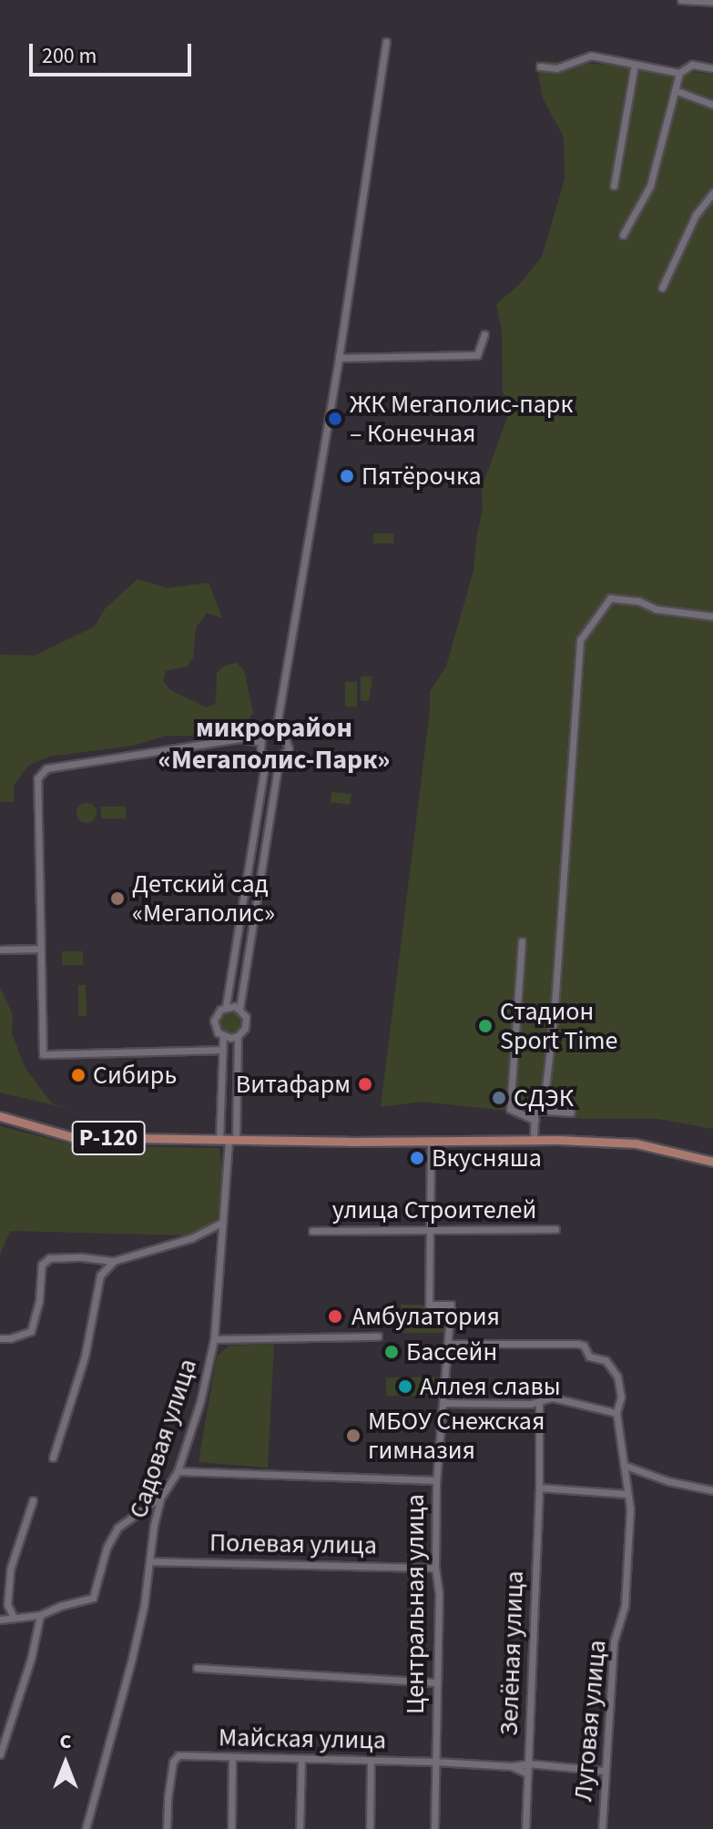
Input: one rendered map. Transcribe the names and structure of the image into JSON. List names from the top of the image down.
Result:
{
  "streets": {
    "main road": ["Р-120"],
    "street": [
      "улица Строителей",
      "Садовая улица",
      "Полевая улица",
      "Центральная улица",
      "Зелёная улица",
      "Луговая улица",
      "Майская улица"
    ]
  },
  "crossings": [
    ["Р-120", "Садовая улица"],
    ["Р-120", "Центральная улица"],
    ["улица Строителей", "Центральная улица"],
    ["Садовая улица", "Полевая улица"],
    ["Полевая улица", "Центральная улица"],
    ["Центральная улица", "Луговая улица"],
    ["Центральная улица", "Майская улица"]
  ],
  "districts": ["микрорайон «Мегаполис-Парк»"],
  "places": [
    "ЖК Мегаполис-парк – Конечная",
    "Пятёрочка",
    "Детский сад «Мегаполис»",
    "Стадион Sport Time",
    "Сибирь",
    "Витафарм",
    "СДЭК",
    "Вкусняша",
    "Амбулатория",
    "Бассейн",
    "Аллея славы",
    "МБОУ Снежская гимназия"
  ],
  "scale_bar": "200 m",
  "north": "top"
}
